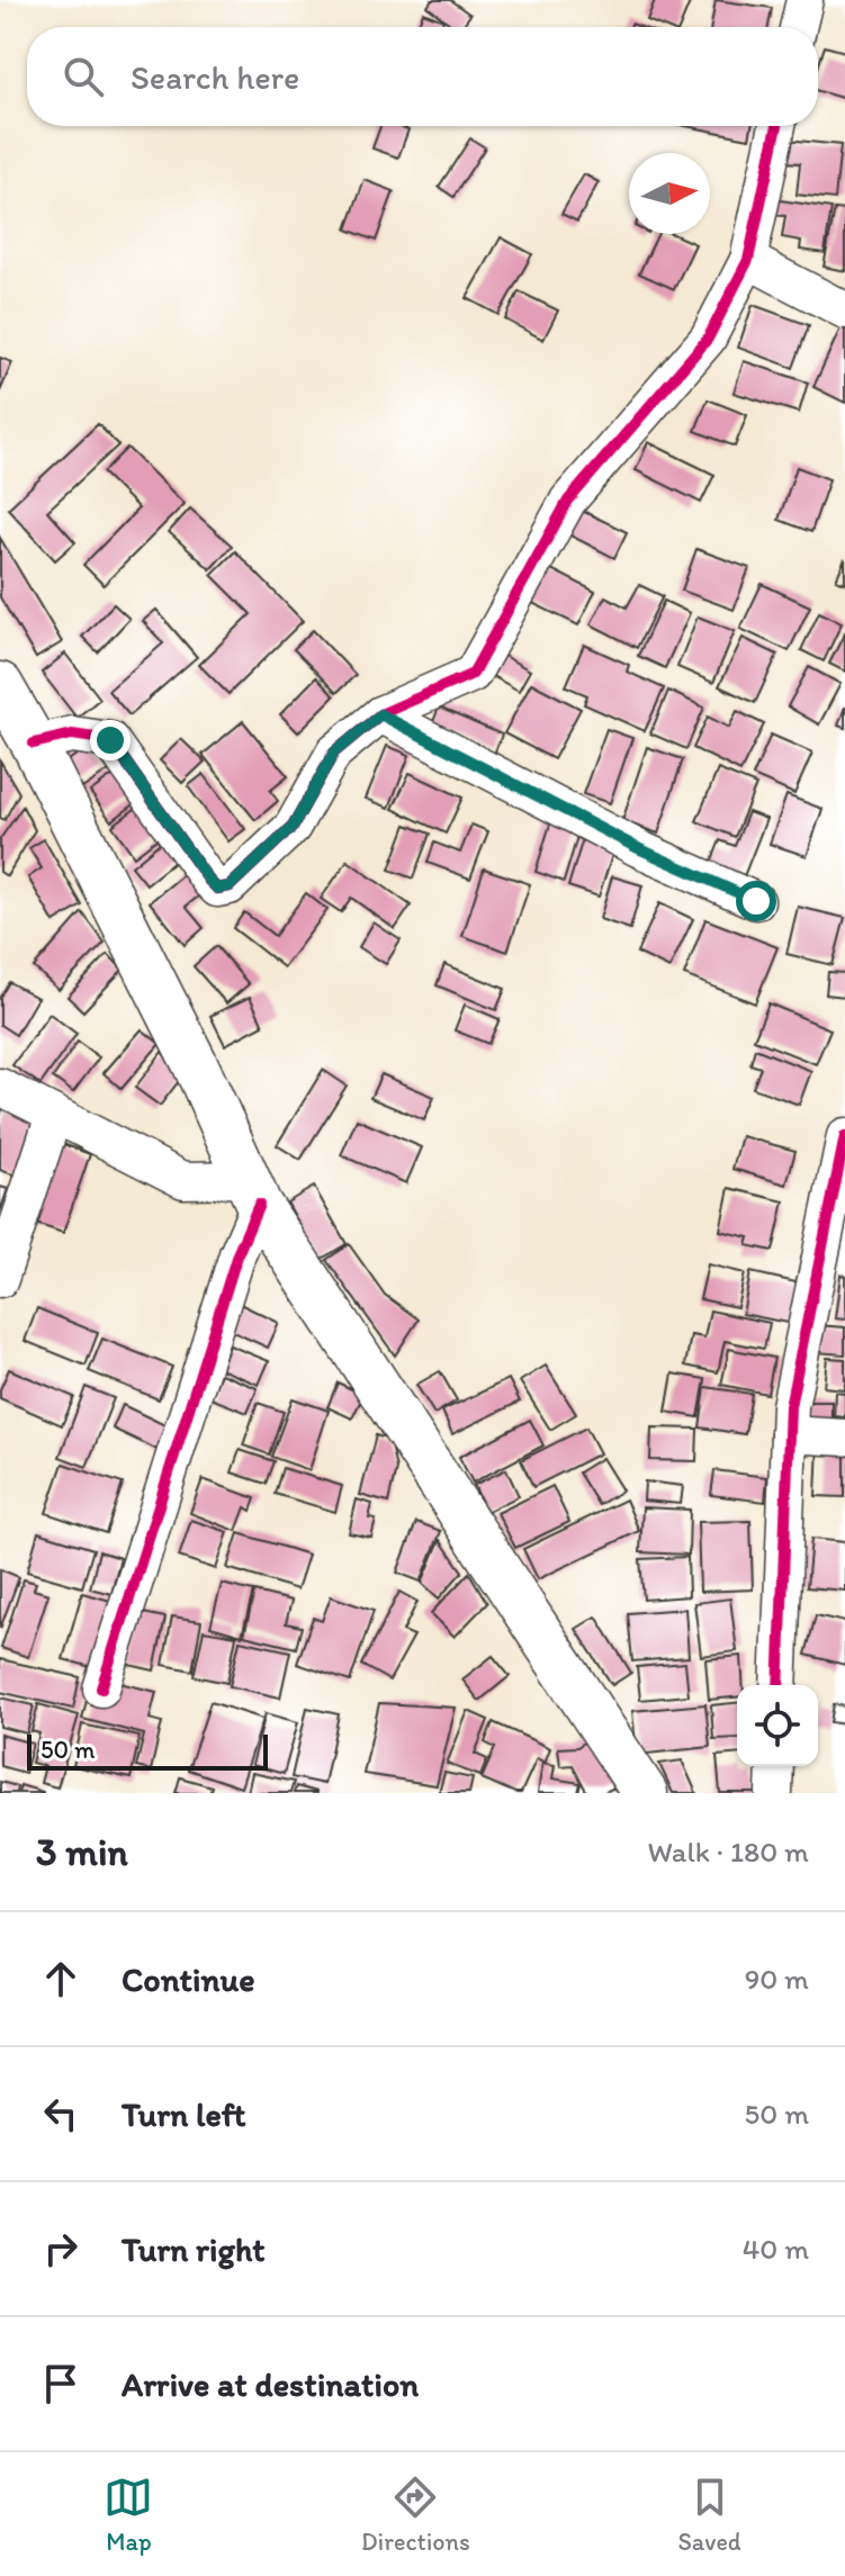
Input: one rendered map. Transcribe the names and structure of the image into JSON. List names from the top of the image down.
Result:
{
  "scale_bar": "50 m",
  "north": "right",
  "page": {
    "search": "Search here",
    "scale": "50 m",
    "heading": ["3 min", "Walk · 180 m"],
    "list": [
      ["Continue", "90 m"],
      ["Turn left", "50 m"],
      ["Turn right", "40 m"],
      "Arrive at destination"
    ],
    "nav": ["Map", "Directions", "Saved"]
  }
}
